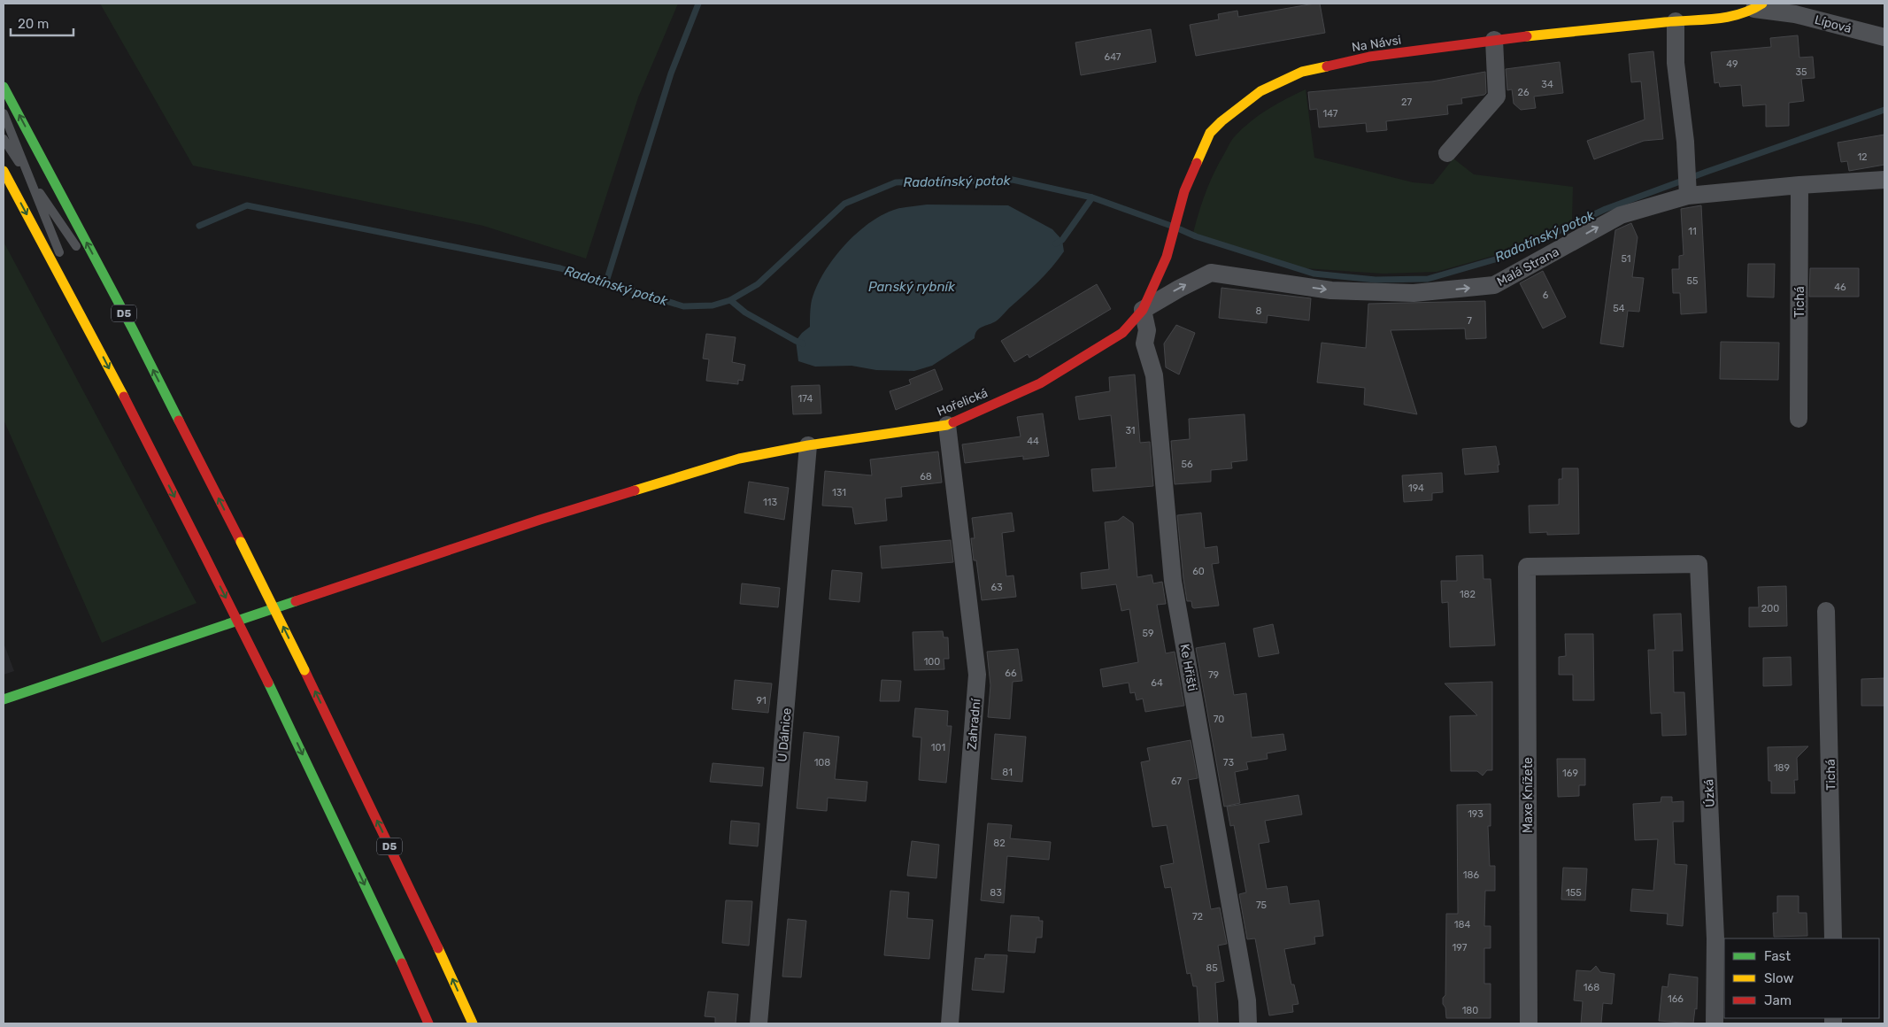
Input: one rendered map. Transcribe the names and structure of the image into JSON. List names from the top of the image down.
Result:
{
  "streets": {
    "main road": ["Na Návsi", "D5", "Hořelická"],
    "street": [
      "Lípová",
      "Malá Strana",
      "Tichá",
      "Ke Hřišti",
      "Zahradní",
      "U Dálnice",
      "Úzká",
      "Maxe Knížete"
    ]
  },
  "crossings": [
    ["Lípová", "Na Návsi"],
    ["Na Návsi", "Malá Strana"],
    ["Na Návsi", "Hořelická"],
    ["Na Návsi", "Ke Hřišti"],
    ["Malá Strana", "Tichá"],
    ["Malá Strana", "Hořelická"],
    ["Malá Strana", "Ke Hřišti"],
    ["Hořelická", "Ke Hřišti"],
    ["Hořelická", "Zahradní"],
    ["Hořelická", "U Dálnice"],
    ["Úzká", "Maxe Knížete"]
  ],
  "one_way": ["Malá Strana"],
  "water": ["Radotínský potok", "Panský rybník"],
  "house_numbers": [
    "647",
    "49",
    "35",
    "34",
    "26",
    "27",
    "147",
    "12",
    "11",
    "51",
    "55",
    "46",
    "6",
    "54",
    "8",
    "7",
    "174",
    "31",
    "44",
    "56",
    "68",
    "194",
    "131",
    "113",
    "60",
    "63",
    "182",
    "200",
    "59",
    "100",
    "66",
    "79",
    "64",
    "91",
    "70",
    "101",
    "108",
    "73",
    "189",
    "81",
    "169",
    "67",
    "193",
    "82",
    "186",
    "83",
    "155",
    "75",
    "72",
    "184",
    "197",
    "85",
    "168",
    "166",
    "180"
  ],
  "legend": ["Fast", "Slow", "Jam"],
  "scale_bar": "20 m"
}
